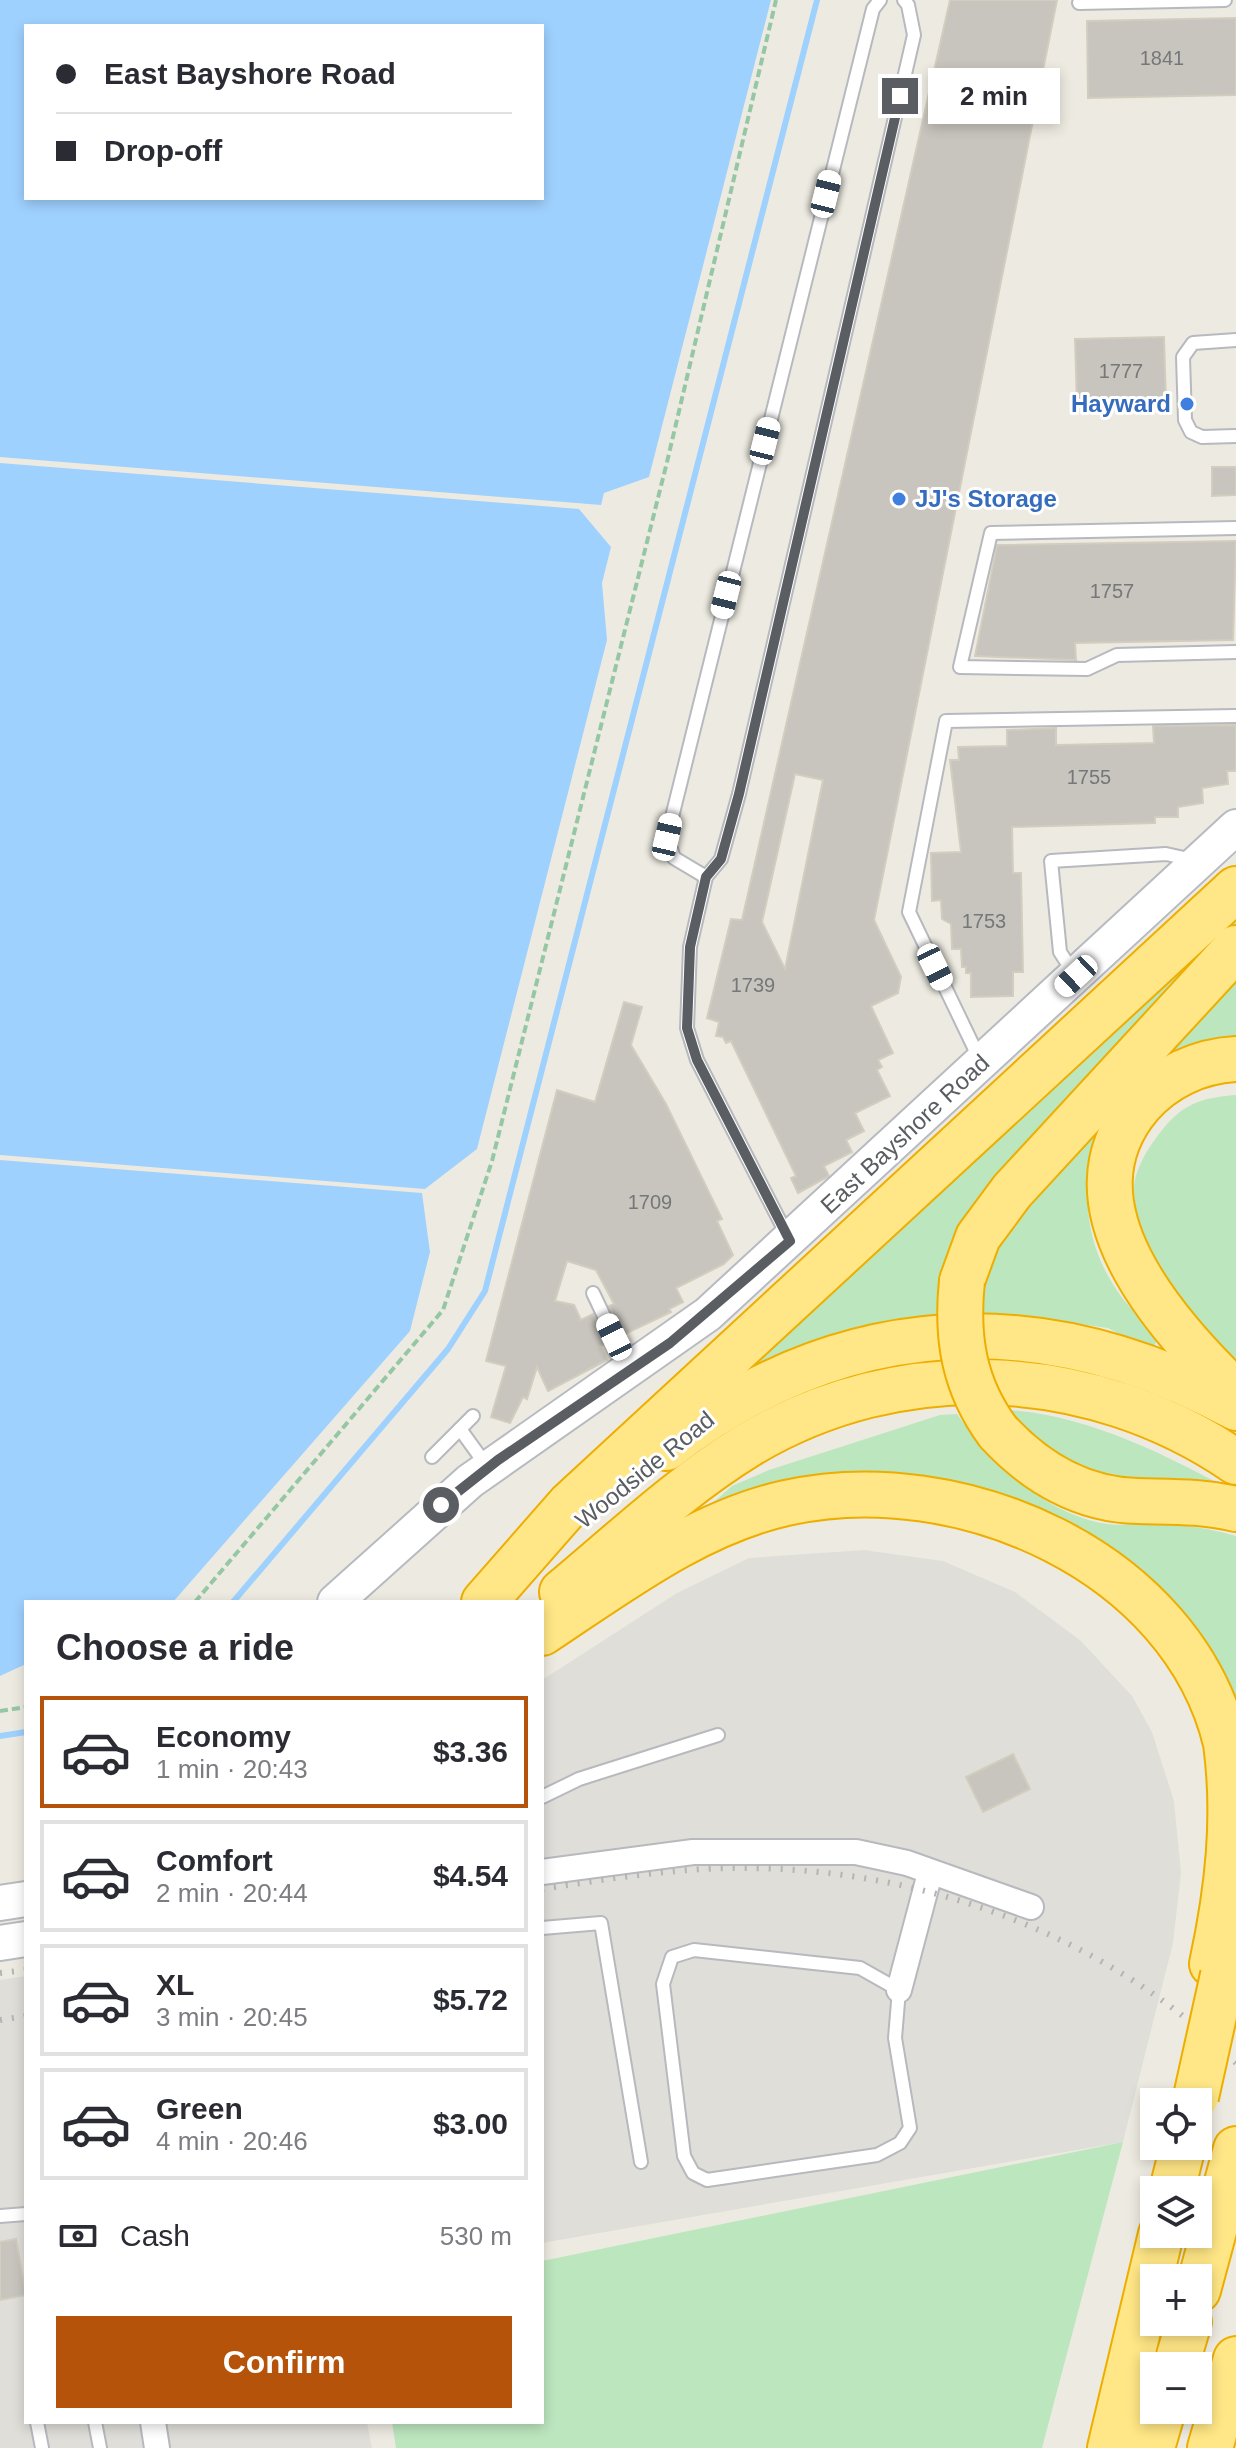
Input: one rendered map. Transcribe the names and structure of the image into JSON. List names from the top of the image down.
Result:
{
  "streets": {
    "highway": ["Woodside Road"],
    "street": ["East Bayshore Road"]
  },
  "places": ["Hayward", "JJ's Storage"],
  "house_numbers": [
    "1841",
    "1777",
    "1757",
    "1755",
    "1753",
    "1739",
    "1709"
  ],
  "page": {
    "banner": ["East Bayshore Road", "Drop-off"],
    "bubble": "2 min",
    "heading": "Choose a ride",
    "list": [
      {
        "name": "Economy",
        "note": "1 min · 20:43",
        "value": "$3.36"
      },
      {
        "name": "Comfort",
        "note": "2 min · 20:44",
        "value": "$4.54"
      },
      {
        "name": "XL",
        "note": "3 min · 20:45",
        "value": "$5.72"
      },
      {
        "name": "Green",
        "note": "4 min · 20:46",
        "value": "$3.00"
      }
    ],
    "map_buttons": ["+", "−"],
    "pay": ["Cash", "530 m"],
    "buttons": "Confirm"
  }
}
